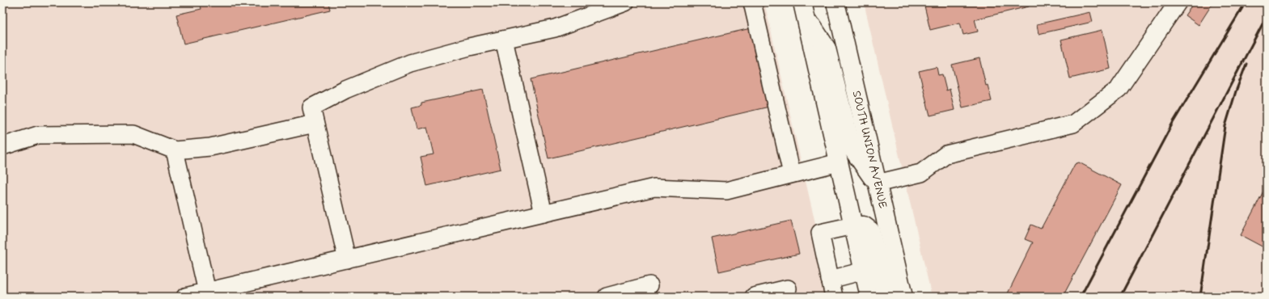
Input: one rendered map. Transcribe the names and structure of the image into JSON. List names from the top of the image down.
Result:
{
  "streets": {
    "main road": ["SOUTH UNION AVENUE"]
  }
}
